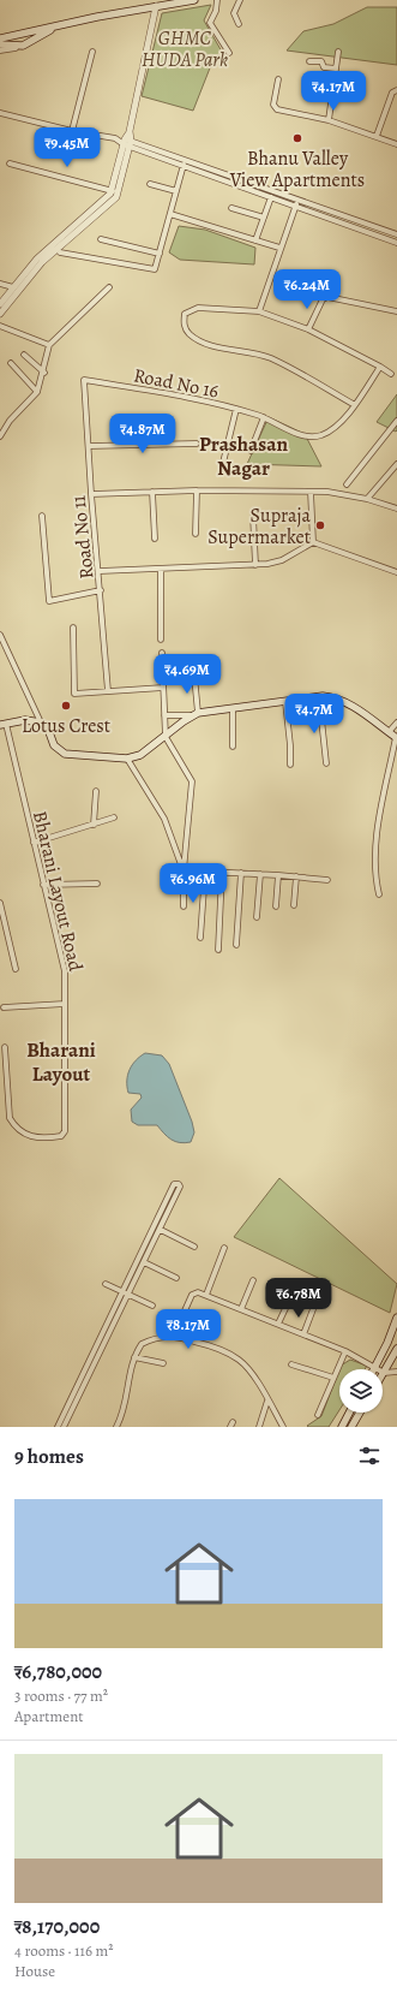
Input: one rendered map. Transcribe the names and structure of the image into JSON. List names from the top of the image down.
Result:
{
  "streets": {
    "street": ["Road No 16", "Road No 11", "Bharani Layout Road"]
  },
  "crossings": [
    ["Road No 16", "Road No 11"]
  ],
  "districts": ["Prashasan Nagar", "Bharani Layout"],
  "parks": ["GHMC HUDA Park"],
  "places": ["Bhanu Valley View Apartments", "Supraja Supermarket", "Lotus Crest"],
  "page": {
    "price": [
      "₹4.17M",
      "₹9.45M",
      "₹6.24M",
      "₹4.87M",
      "₹4.69M",
      "₹4.7M",
      "₹6.96M",
      "₹6.78M",
      "₹8.17M"
    ],
    "heading": "9 homes",
    "list": [
      {
        "name": "₹6,780,000",
        "note": "3 rooms · 77 m² · Apartment"
      },
      {
        "name": "₹8,170,000",
        "note": "4 rooms · 116 m² · House"
      }
    ]
  }
}
